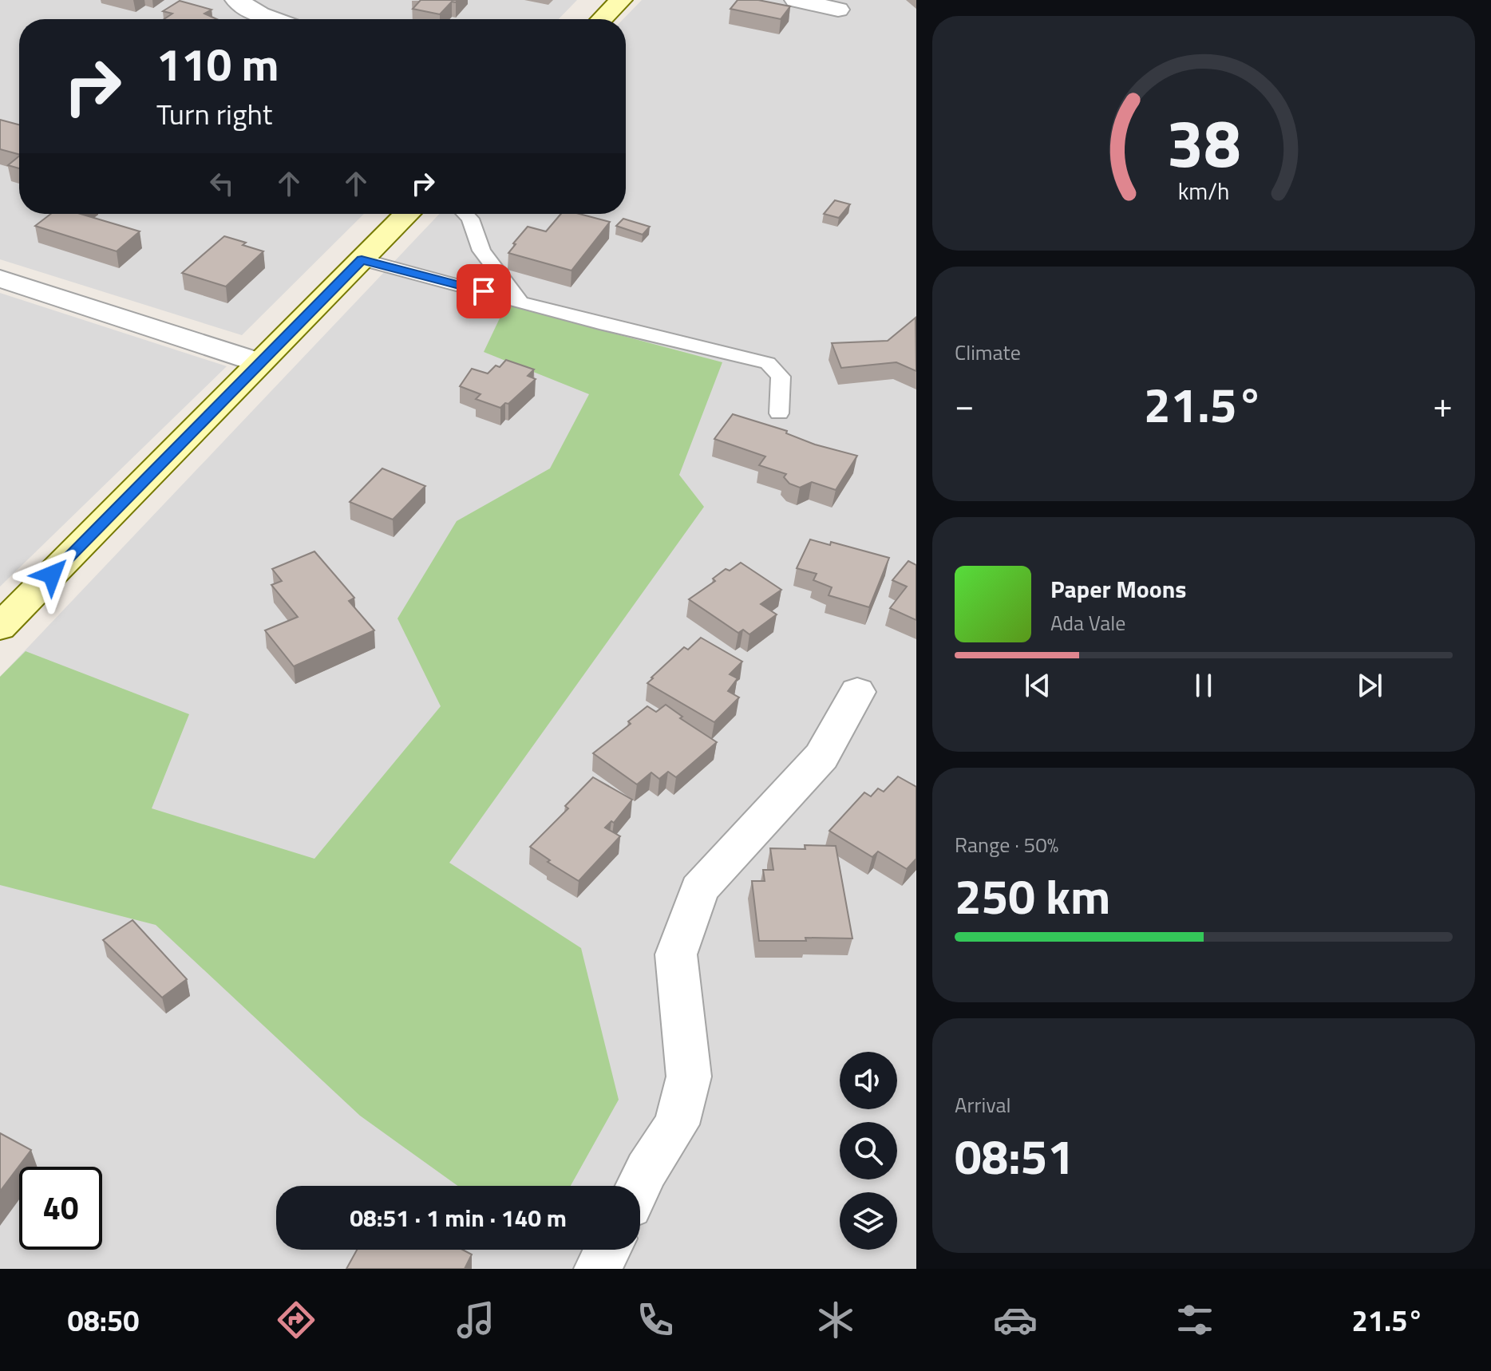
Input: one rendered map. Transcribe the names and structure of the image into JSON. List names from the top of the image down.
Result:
{
  "page": {
    "turn": ["110 m", "Turn right"],
    "tile": [
      "Climate",
      ["Range · 50%", "250 km"],
      ["Arrival", "08:51"]
    ],
    "heat": ["−", "21.5°", "+"],
    "song": ["Paper Moons", "Ada Vale"],
    "limit": "40",
    "trip": "08:51 · 1 min · 140 m",
    "tabs": ["08:50", "21.5°"],
    "gauge": ["38", "km/h"]
  }
}
